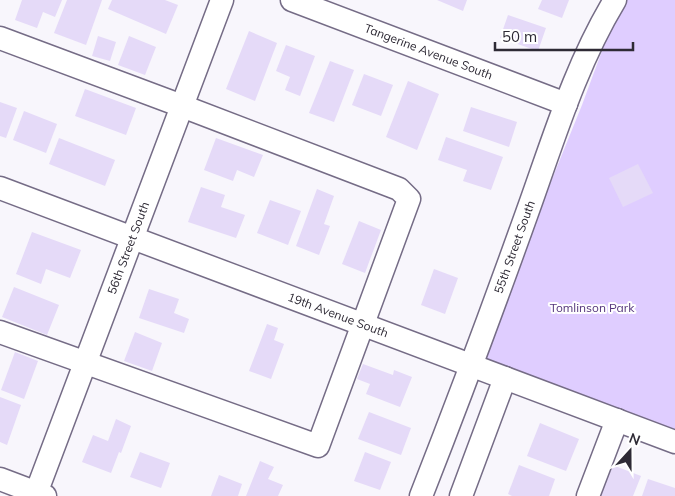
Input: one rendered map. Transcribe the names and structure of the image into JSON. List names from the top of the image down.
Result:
{
  "streets": {
    "street": [
      "Tangerine Avenue South",
      "55th Street South",
      "56th Street South",
      "19th Avenue South"
    ]
  },
  "crossings": [
    ["Tangerine Avenue South", "55th Street South"],
    ["55th Street South", "19th Avenue South"],
    ["56th Street South", "19th Avenue South"]
  ],
  "parks": ["Tomlinson Park"],
  "scale_bar": "50 m",
  "north": "top"
}
